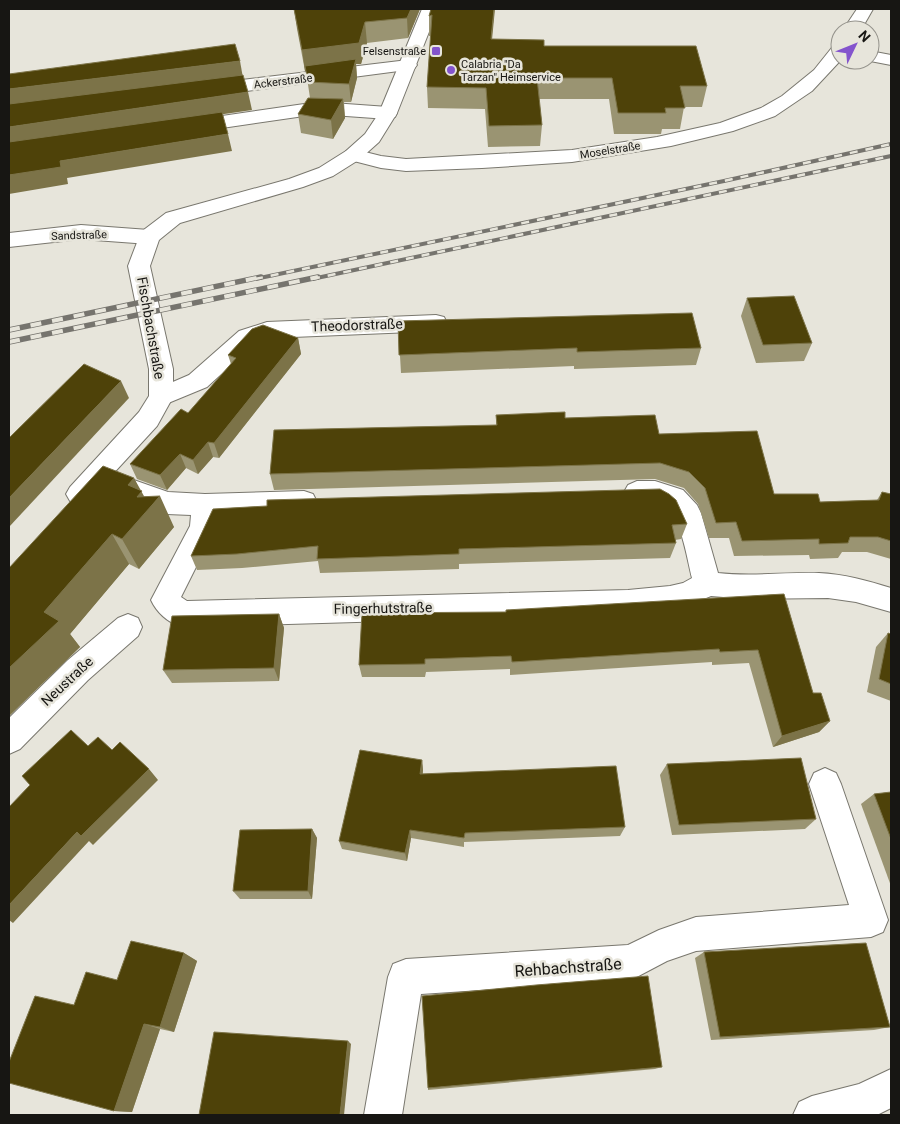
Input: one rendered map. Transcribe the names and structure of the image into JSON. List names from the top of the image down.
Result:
{
  "streets": {
    "street": [
      "Ackerstraße",
      "Moselstraße",
      "Sandstraße",
      "Theodorstraße",
      "Fischbachstraße",
      "Fingerhutstraße",
      "Neustraße",
      "Rehbachstraße"
    ]
  },
  "crossings": [
    ["Sandstraße", "Fischbachstraße"],
    ["Theodorstraße", "Fischbachstraße"]
  ],
  "places": {
    "transit": ["Felsenstraße"],
    "other": ["Calabria \"Da Tarzan\" Heimservice"]
  },
  "north": "top right"
}
